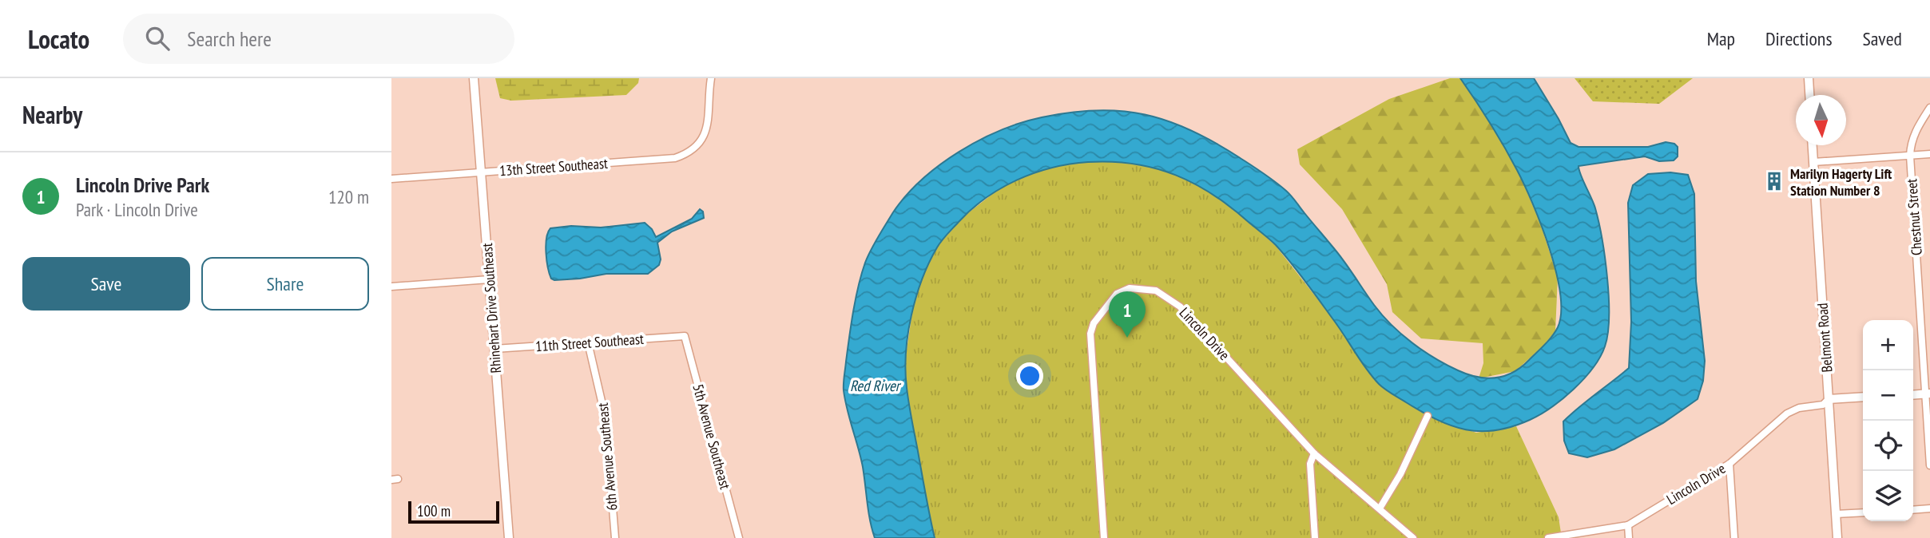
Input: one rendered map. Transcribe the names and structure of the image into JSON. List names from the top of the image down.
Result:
{
  "streets": {
    "street": [
      "13th Street Southeast",
      "Chestnut Street",
      "Rhinehart Drive Southeast",
      "Lincoln Drive",
      "Belmont Road",
      "11th Street Southeast",
      "5th Avenue Southeast",
      "6th Avenue Southeast"
    ]
  },
  "crossings": [
    ["13th Street Southeast", "Rhinehart Drive Southeast"],
    ["Rhinehart Drive Southeast", "11th Street Southeast"],
    ["Lincoln Drive", "Belmont Road"],
    ["11th Street Southeast", "5th Avenue Southeast"],
    ["11th Street Southeast", "6th Avenue Southeast"]
  ],
  "water": ["Red River"],
  "places": {
    "building": ["Marilyn Hagerty Lift Station Number 8"]
  },
  "scale_bar": "100 m",
  "north": "bottom",
  "page": {
    "header": "Locato",
    "search": "Search here",
    "nav": ["Map", "Directions", "Saved"],
    "heading": "Nearby",
    "list": [
      {
        "mark": "1",
        "name": "Lincoln Drive Park",
        "note": "Park · Lincoln Drive",
        "value": "120 m"
      }
    ],
    "buttons": ["Save", "Share"],
    "pins": "1",
    "map_buttons": ["+", "−"],
    "scale": "100 m"
  }
}
